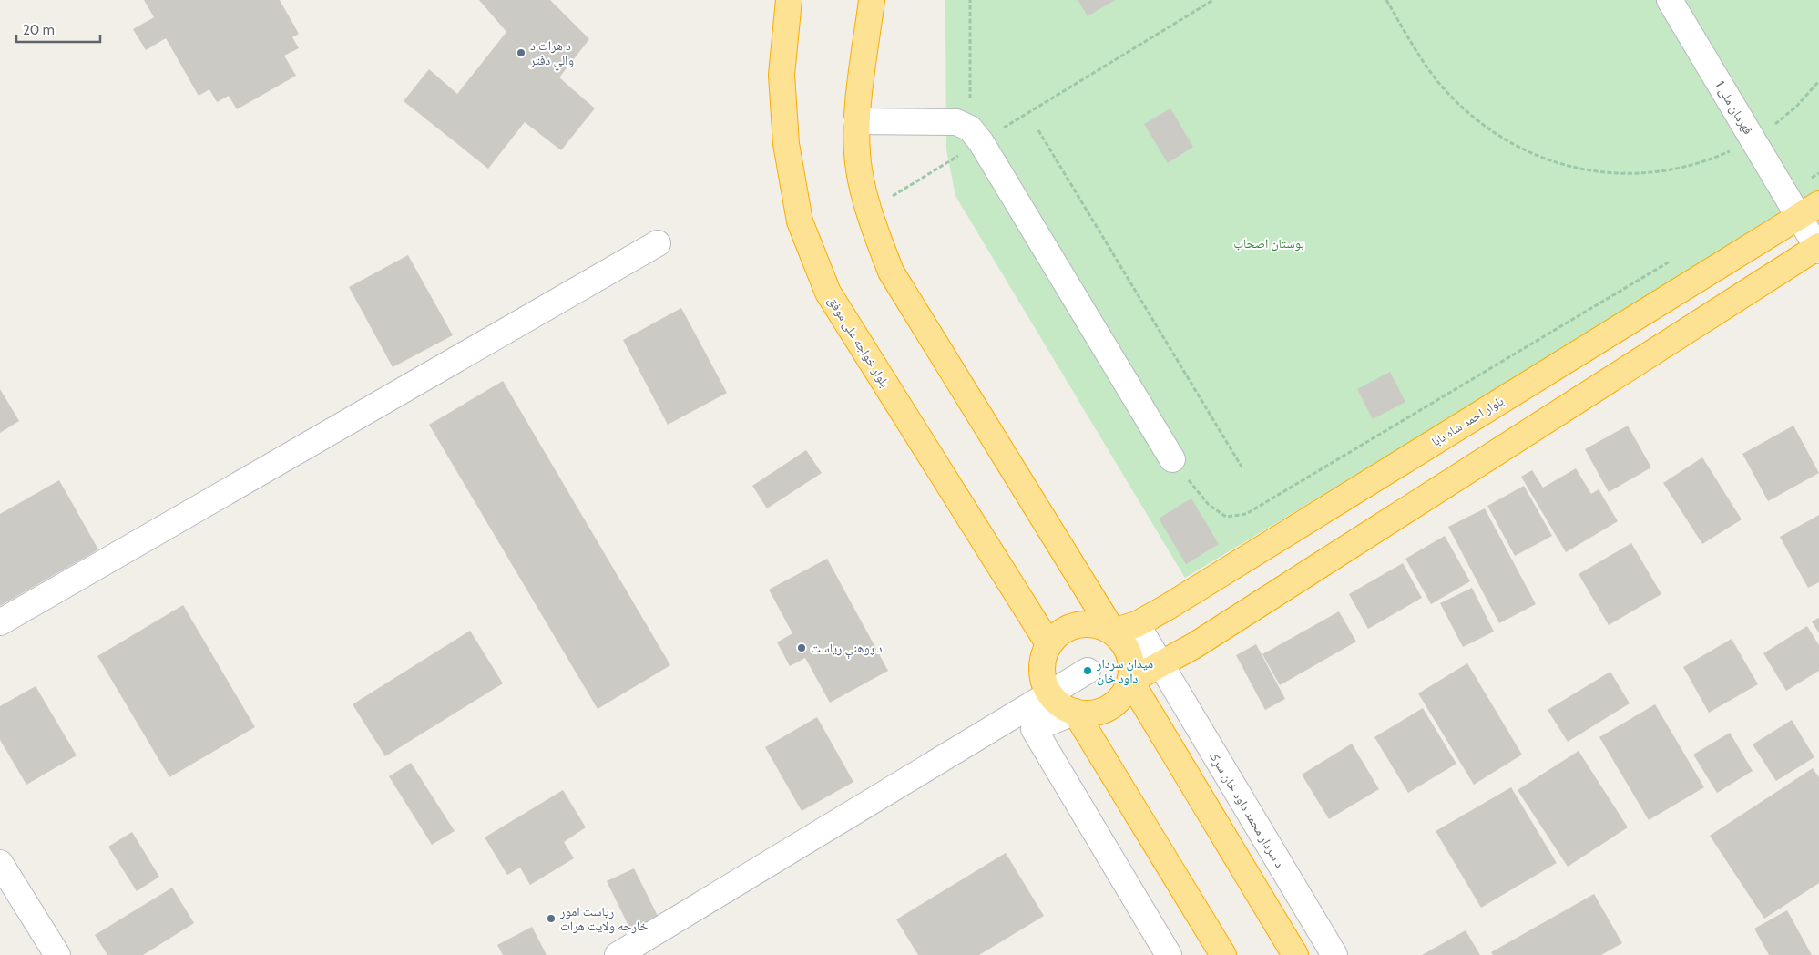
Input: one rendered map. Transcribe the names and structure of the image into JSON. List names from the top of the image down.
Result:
{
  "streets": {
    "highway": ["بلوار خواجه علی موفق", "بلوار احمد شاه بابا"],
    "street": ["قهرمان ملی 1", "د سردار محمد داود خان سړک"]
  },
  "crossings": [
    ["قهرمان ملی 1", "بلوار احمد شاه بابا"],
    ["بلوار احمد شاه بابا", "د سردار محمد داود خان سړک"]
  ],
  "parks": ["بوستان اصحاب"],
  "places": [
    "د هرات د والي دفتر",
    "د پوهنې ریاست",
    "میدان سردار داود خان",
    "ریاست امور خارجه ولایت هرات"
  ],
  "scale_bar": "20 m"
}
